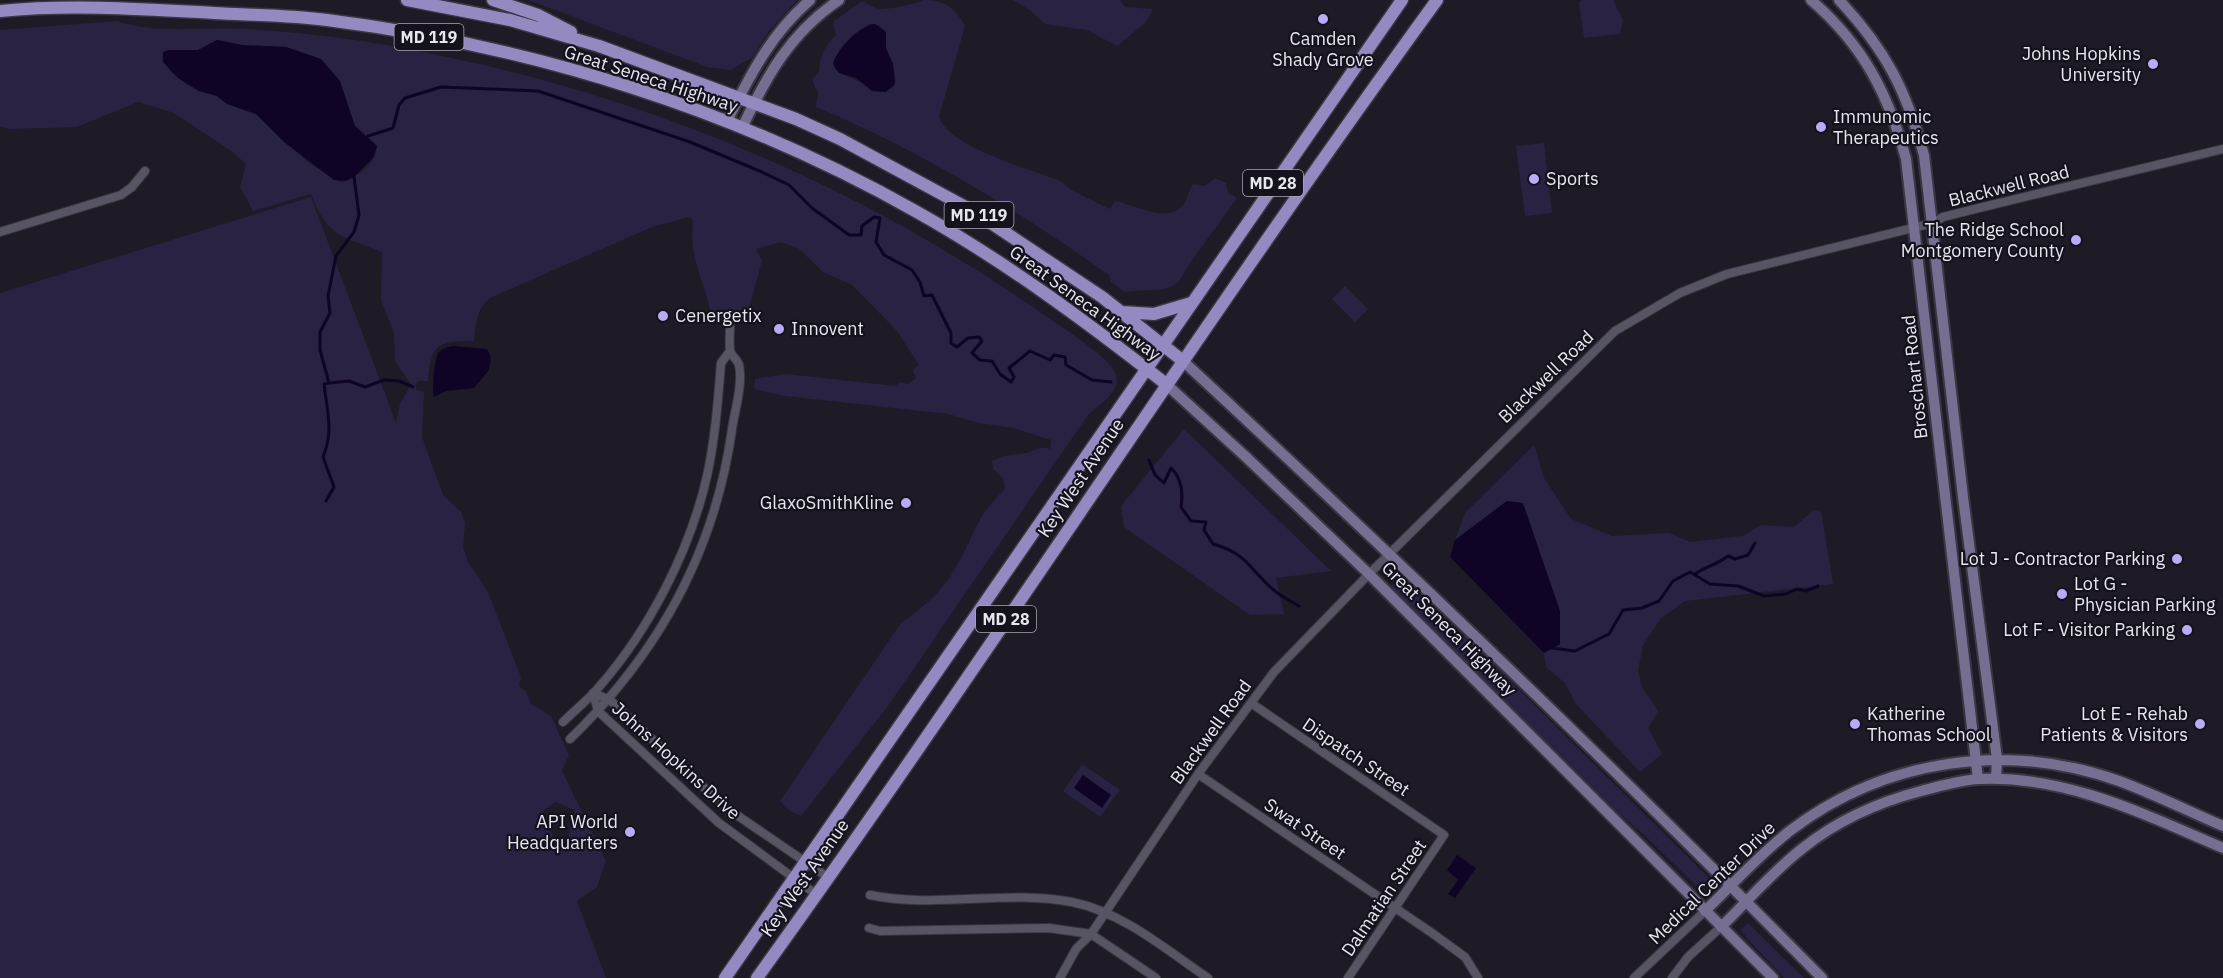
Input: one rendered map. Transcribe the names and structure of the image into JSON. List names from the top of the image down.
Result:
{
  "streets": {
    "main road": [
      "MD 119",
      "Great Seneca Highway",
      "MD 28",
      "Key West Avenue"
    ],
    "street": [
      "Blackwell Road",
      "Broschart Road",
      "Dispatch Street",
      "Johns Hopkins Drive",
      "Swat Street",
      "Medical Center Drive",
      "Dalmatian Street"
    ]
  },
  "crossings": [
    ["Great Seneca Highway", "Blackwell Road"],
    ["Great Seneca Highway", "Key West Avenue"],
    ["Great Seneca Highway", "Medical Center Drive"],
    ["Blackwell Road", "Broschart Road"],
    ["Blackwell Road", "Dispatch Street"],
    ["Blackwell Road", "Swat Street"],
    ["Broschart Road", "Medical Center Drive"],
    ["Key West Avenue", "Johns Hopkins Drive"],
    ["Dispatch Street", "Dalmatian Street"],
    ["Swat Street", "Dalmatian Street"]
  ],
  "places": [
    "Camden Shady Grove",
    "Johns Hopkins University",
    "Immunomic Therapeutics",
    "Sports",
    "The Ridge School Montgomery County",
    "Cenergetix",
    "Innovent",
    "GlaxoSmithKline",
    "Lot J - Contractor Parking",
    "Lot G - Physician Parking",
    "Lot F - Visitor Parking",
    "Katherine Thomas School",
    "Lot E - Rehab Patients & Visitors",
    "API World Headquarters"
  ]
}
